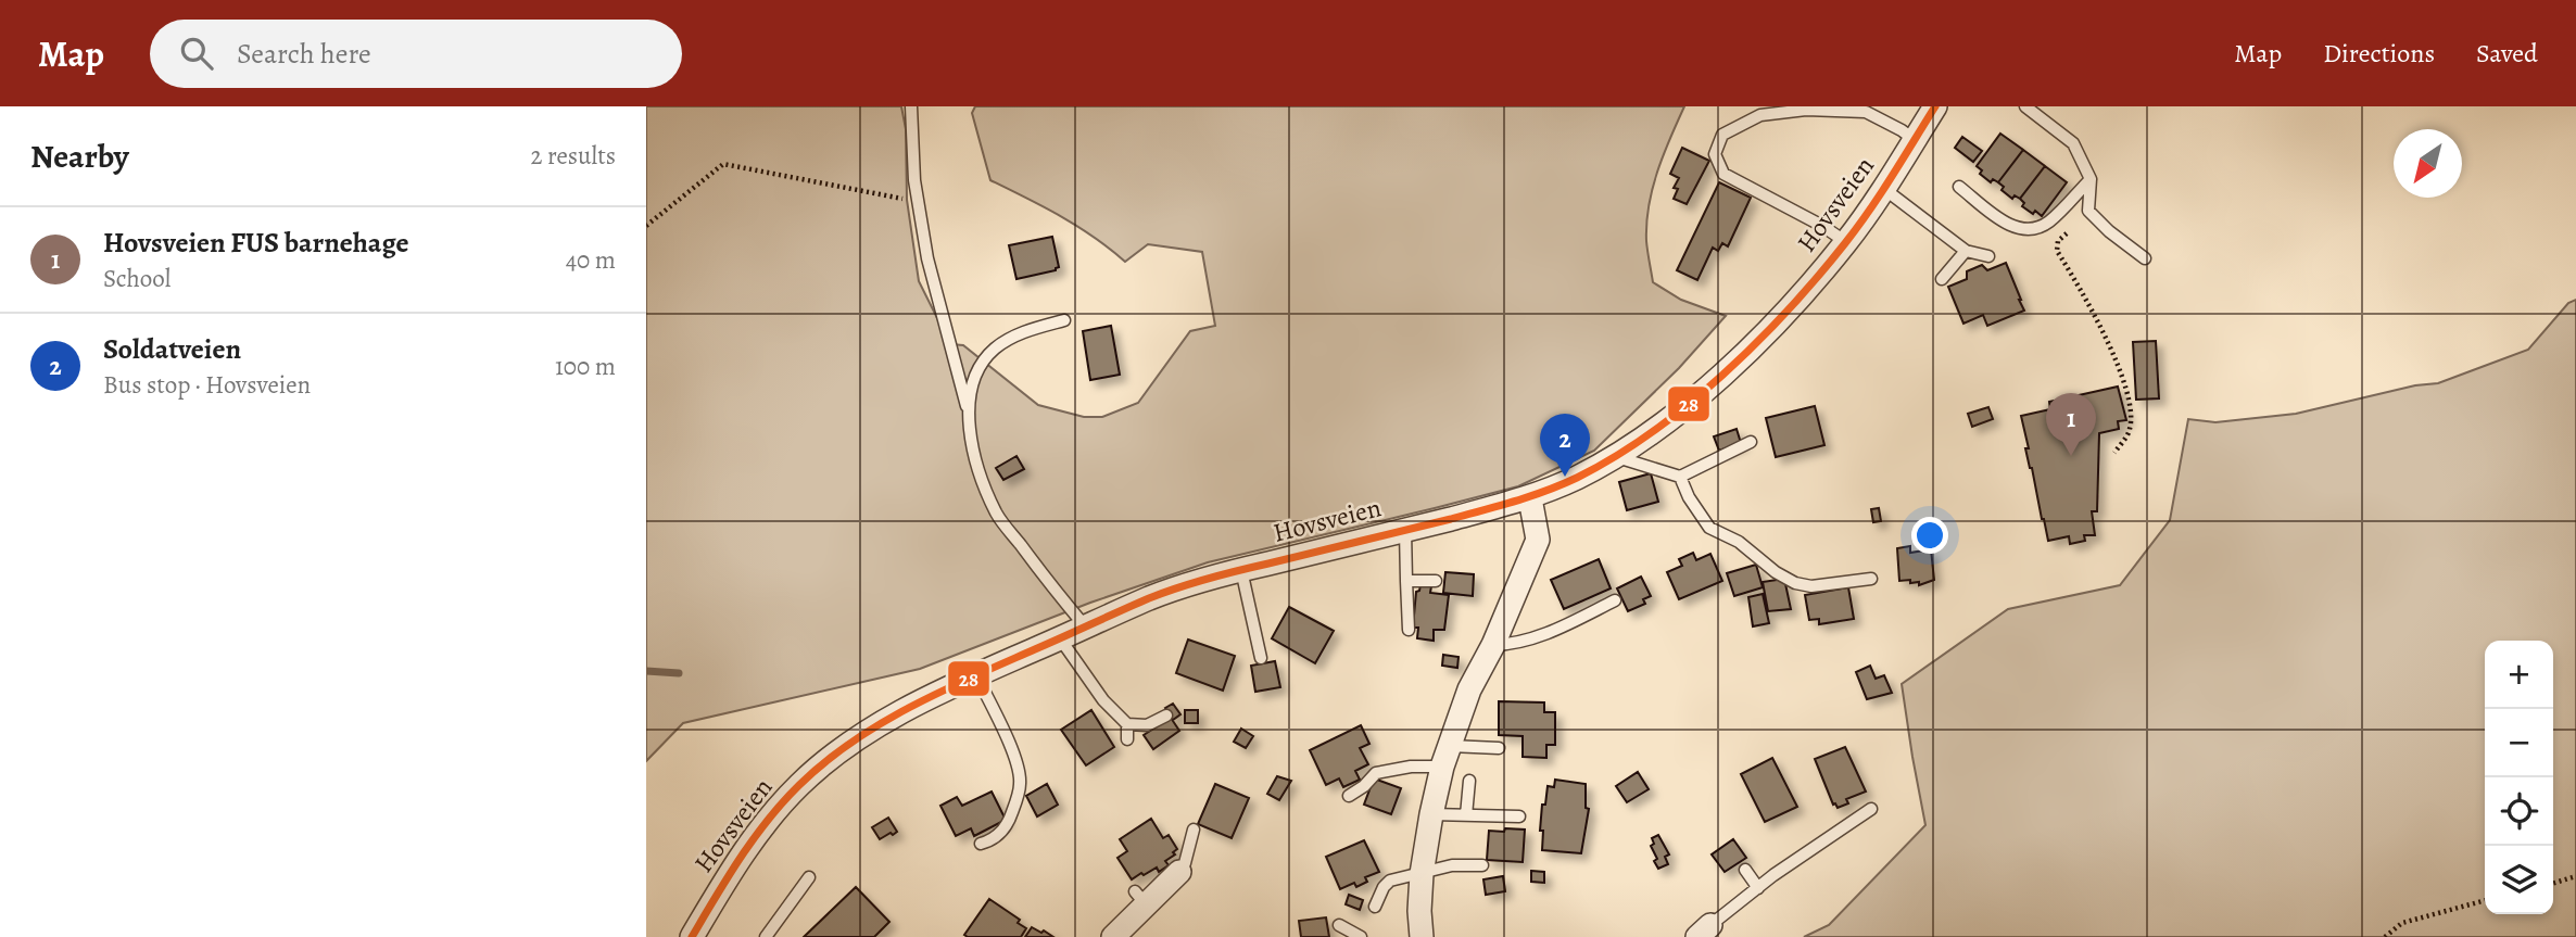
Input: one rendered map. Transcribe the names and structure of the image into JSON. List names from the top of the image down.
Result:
{
  "streets": {
    "street": ["Hovsveien"]
  },
  "lines": ["transit line 28"],
  "north": "bottom left",
  "page": {
    "header": "Map",
    "search": "Search here",
    "nav": ["Map", "Directions", "Saved"],
    "heading": ["Nearby", "2 results"],
    "list": [
      {
        "mark": "1",
        "name": "Hovsveien FUS barnehage",
        "note": "School",
        "value": "40 m"
      },
      {
        "mark": "2",
        "name": "Soldatveien",
        "note": "Bus stop · Hovsveien",
        "value": "100 m"
      }
    ],
    "pins": ["1", "2"],
    "map_buttons": ["+", "−"]
  }
}
